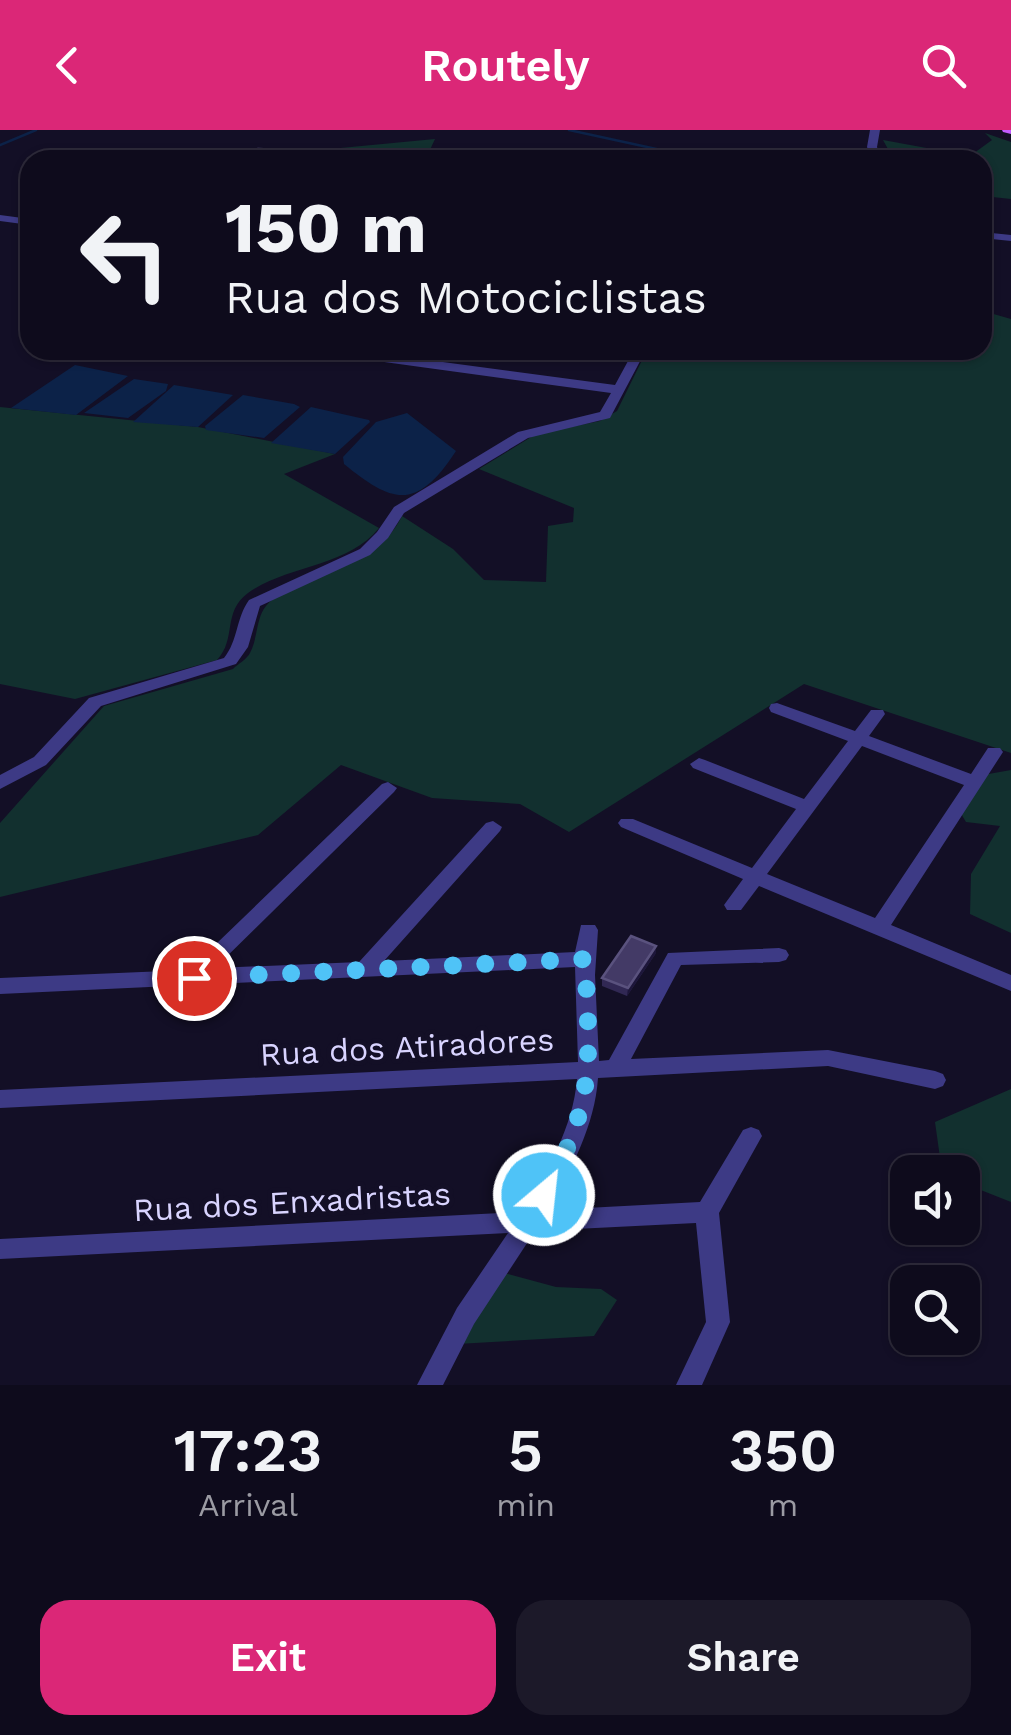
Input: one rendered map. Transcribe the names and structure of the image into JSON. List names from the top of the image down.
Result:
{
  "streets": {
    "street": ["Rua dos Atiradores", "Rua dos Enxadristas"]
  },
  "page": {
    "header": "Routely",
    "turn": ["150 m", "Rua dos Motociclistas"],
    "eta": [
      "17:23",
      "Arrival",
      "5",
      "min",
      "350",
      "m"
    ],
    "buttons": ["Exit", "Share"]
  }
}
